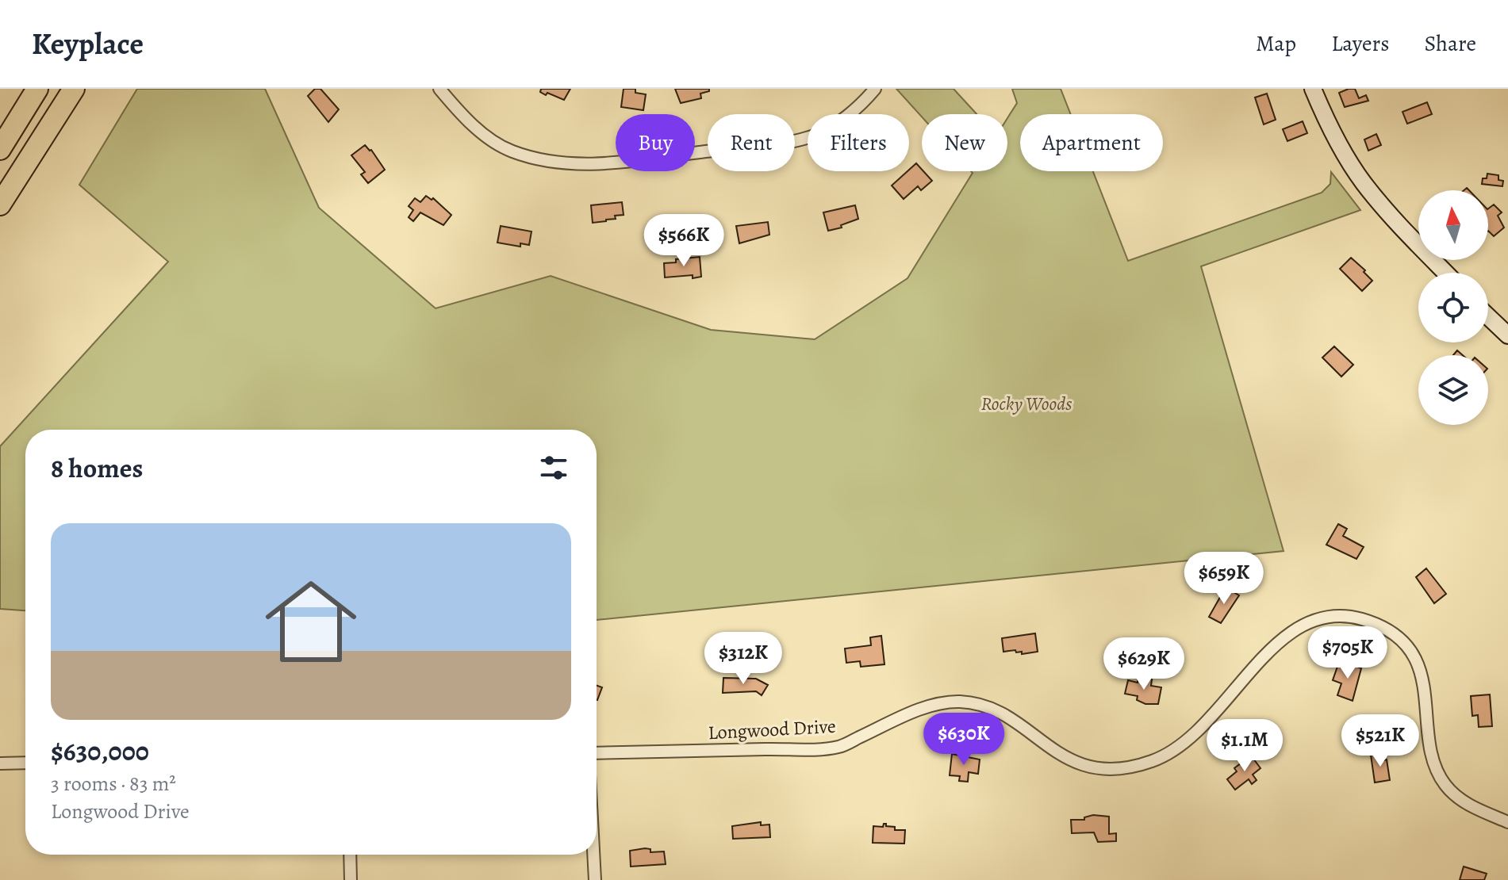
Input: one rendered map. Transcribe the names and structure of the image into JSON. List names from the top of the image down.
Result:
{
  "streets": {
    "street": ["Longwood Drive"]
  },
  "parks": ["Rocky Woods"],
  "north": "top",
  "page": {
    "header": "Keyplace",
    "nav": ["Map", "Layers", "Share"],
    "chip": [
      "Buy",
      "Rent",
      "Filters",
      "New",
      "Apartment"
    ],
    "price": [
      "$566K",
      "$659K",
      "$705K",
      "$312K",
      "$629K",
      "$630K",
      "$521K",
      "$1.1M"
    ],
    "heading": "8 homes",
    "list": [
      {
        "name": "$630,000",
        "note": "3 rooms · 83 m² · Longwood Drive"
      }
    ]
  }
}
